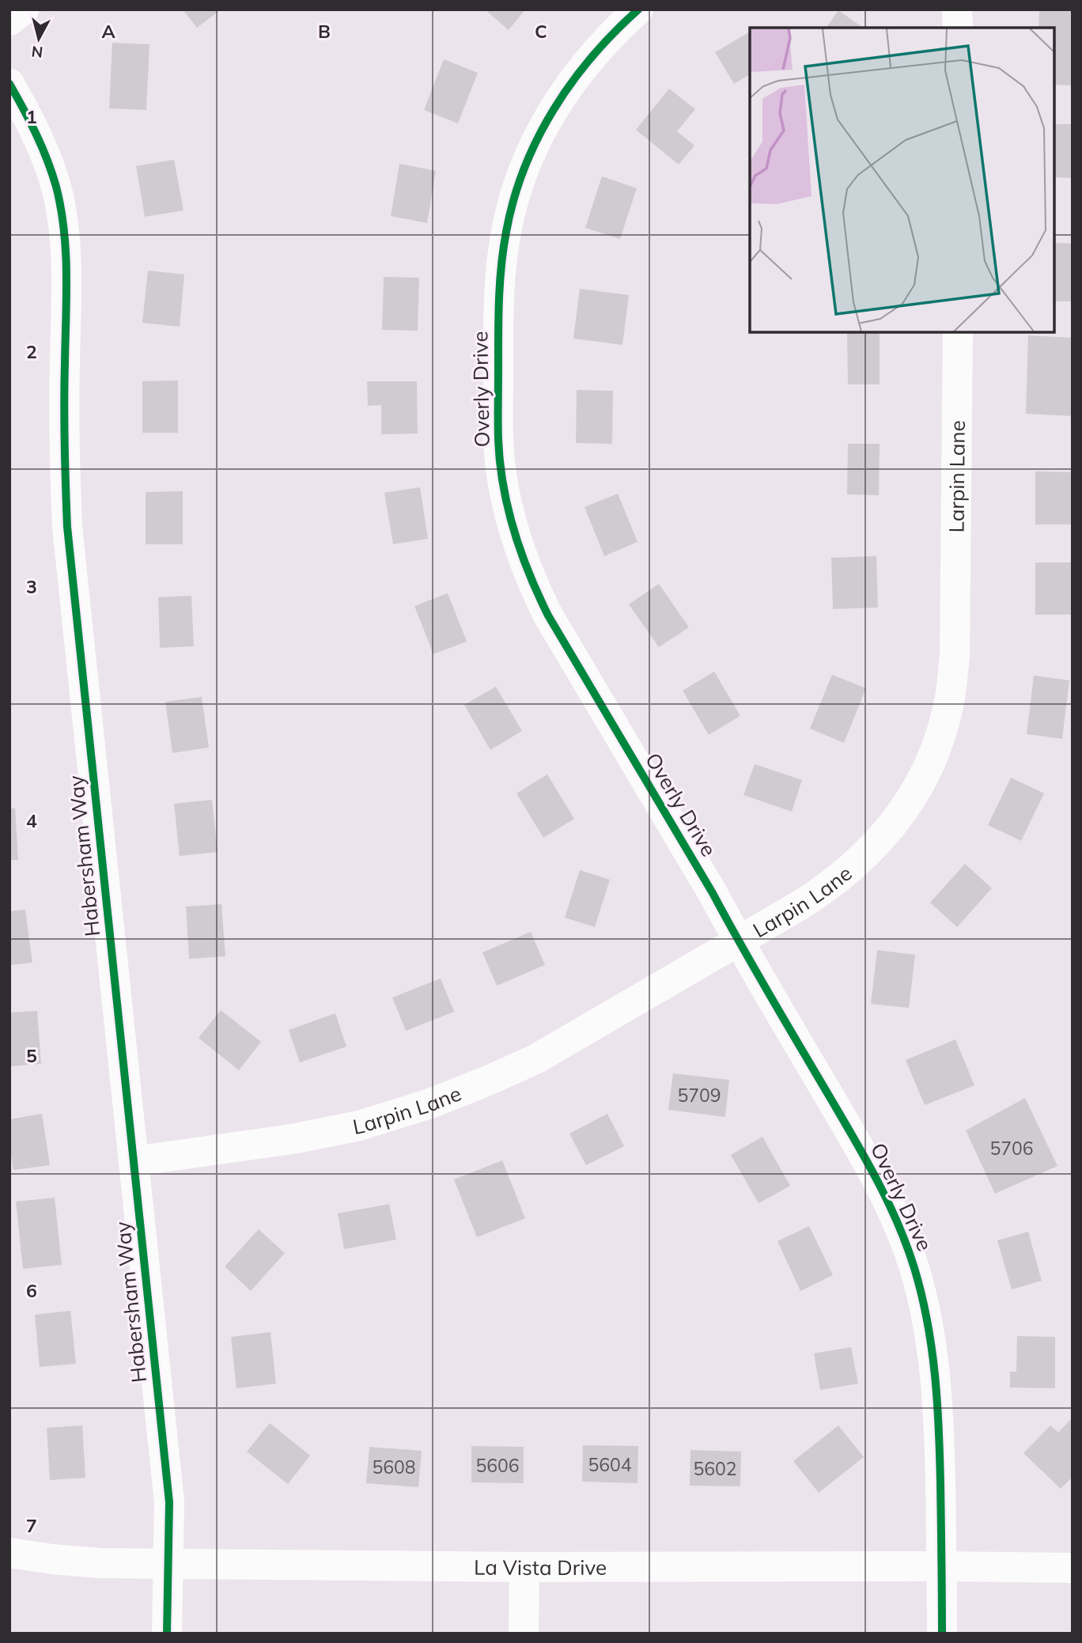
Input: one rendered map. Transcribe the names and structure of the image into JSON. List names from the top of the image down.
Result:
{
  "streets": {
    "street": [
      "Overly Drive",
      "Larpin Lane",
      "Habersham Way",
      "La Vista Drive"
    ]
  },
  "crossings": [
    ["Overly Drive", "Larpin Lane"],
    ["Overly Drive", "La Vista Drive"],
    ["Larpin Lane", "Habersham Way"],
    ["Habersham Way", "La Vista Drive"]
  ],
  "house_numbers": [
    "5709",
    "5706",
    "5604",
    "5606",
    "5608",
    "5602"
  ],
  "north": "bottom",
  "grid": {
    "columns": ["A", "B", "C"],
    "rows": [
      "1",
      "2",
      "3",
      "4",
      "5",
      "6",
      "7"
    ]
  }
}
